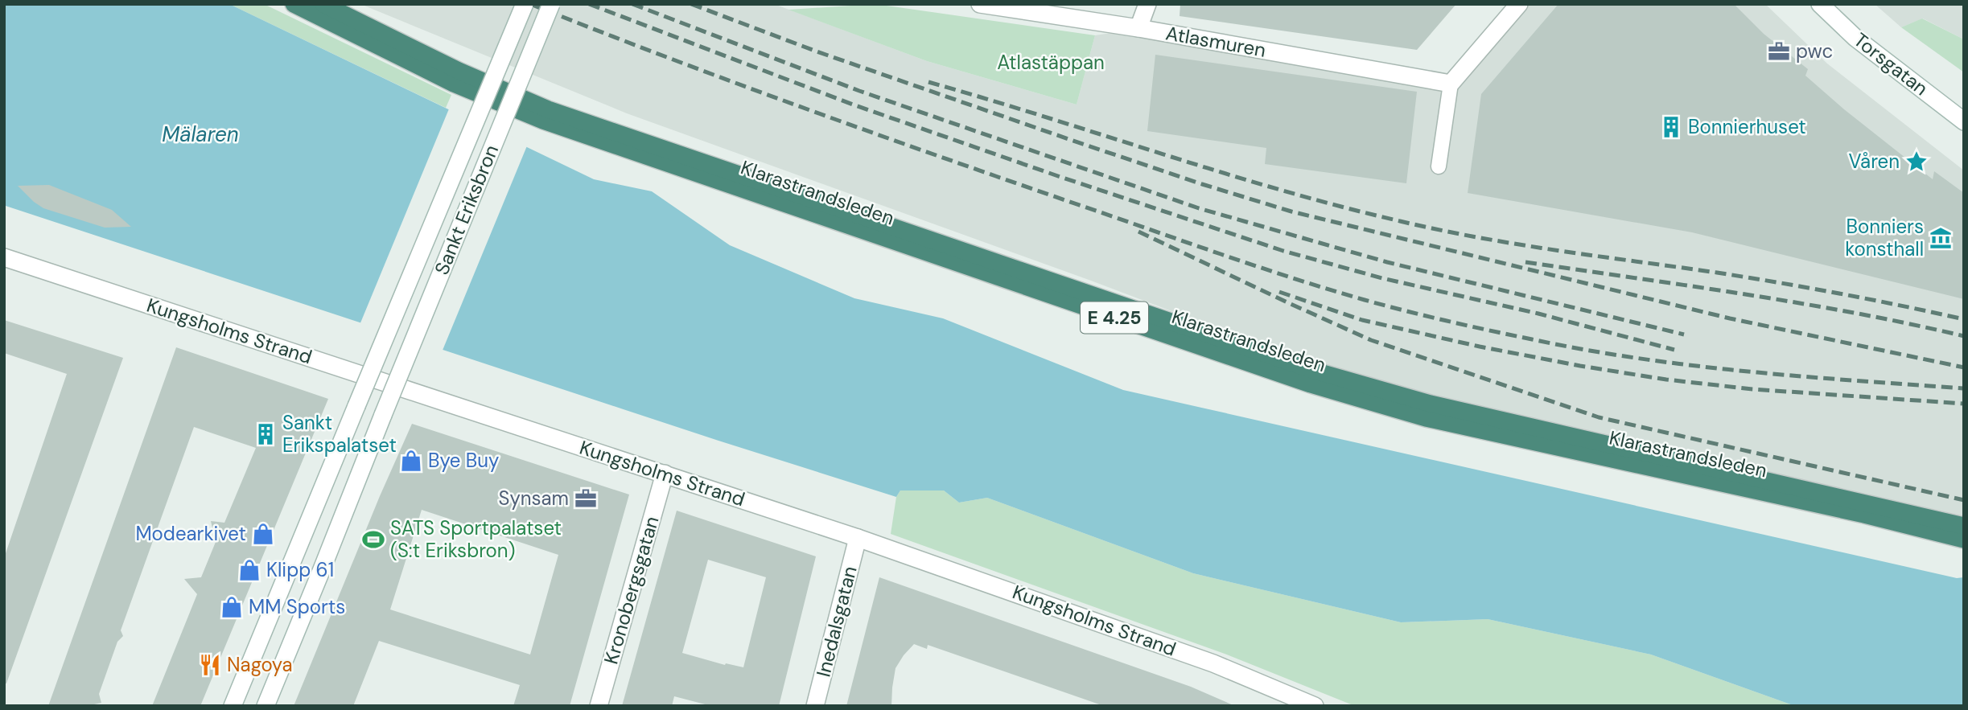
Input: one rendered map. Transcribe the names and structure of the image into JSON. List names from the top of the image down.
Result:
{
  "streets": {
    "highway": ["Klarastrandsleden", "E 4.25"],
    "street": [
      "Atlasmuren",
      "Torsgatan",
      "Sankt Eriksbron",
      "Kungsholms Strand",
      "Kronobergsgatan",
      "Inedalsgatan"
    ]
  },
  "crossings": [
    ["Kungsholms Strand", "Kronobergsgatan"],
    ["Kungsholms Strand", "Inedalsgatan"]
  ],
  "water": ["Mälaren"],
  "parks": ["Atlastäppan"],
  "places": {
    "office": ["pwc", "Synsam"],
    "building": ["Bonnierhuset", "Sankt Erikspalatset"],
    "place": ["Våren"],
    "museum": ["Bonniers konsthall"],
    "shop": [
      "Bye Buy",
      "Modearkivet",
      "Klipp 61",
      "MM Sports"
    ],
    "sports": ["SATS Sportpalatset (S:t Eriksbron)"],
    "restaurant": ["Nagoya"]
  }
}
